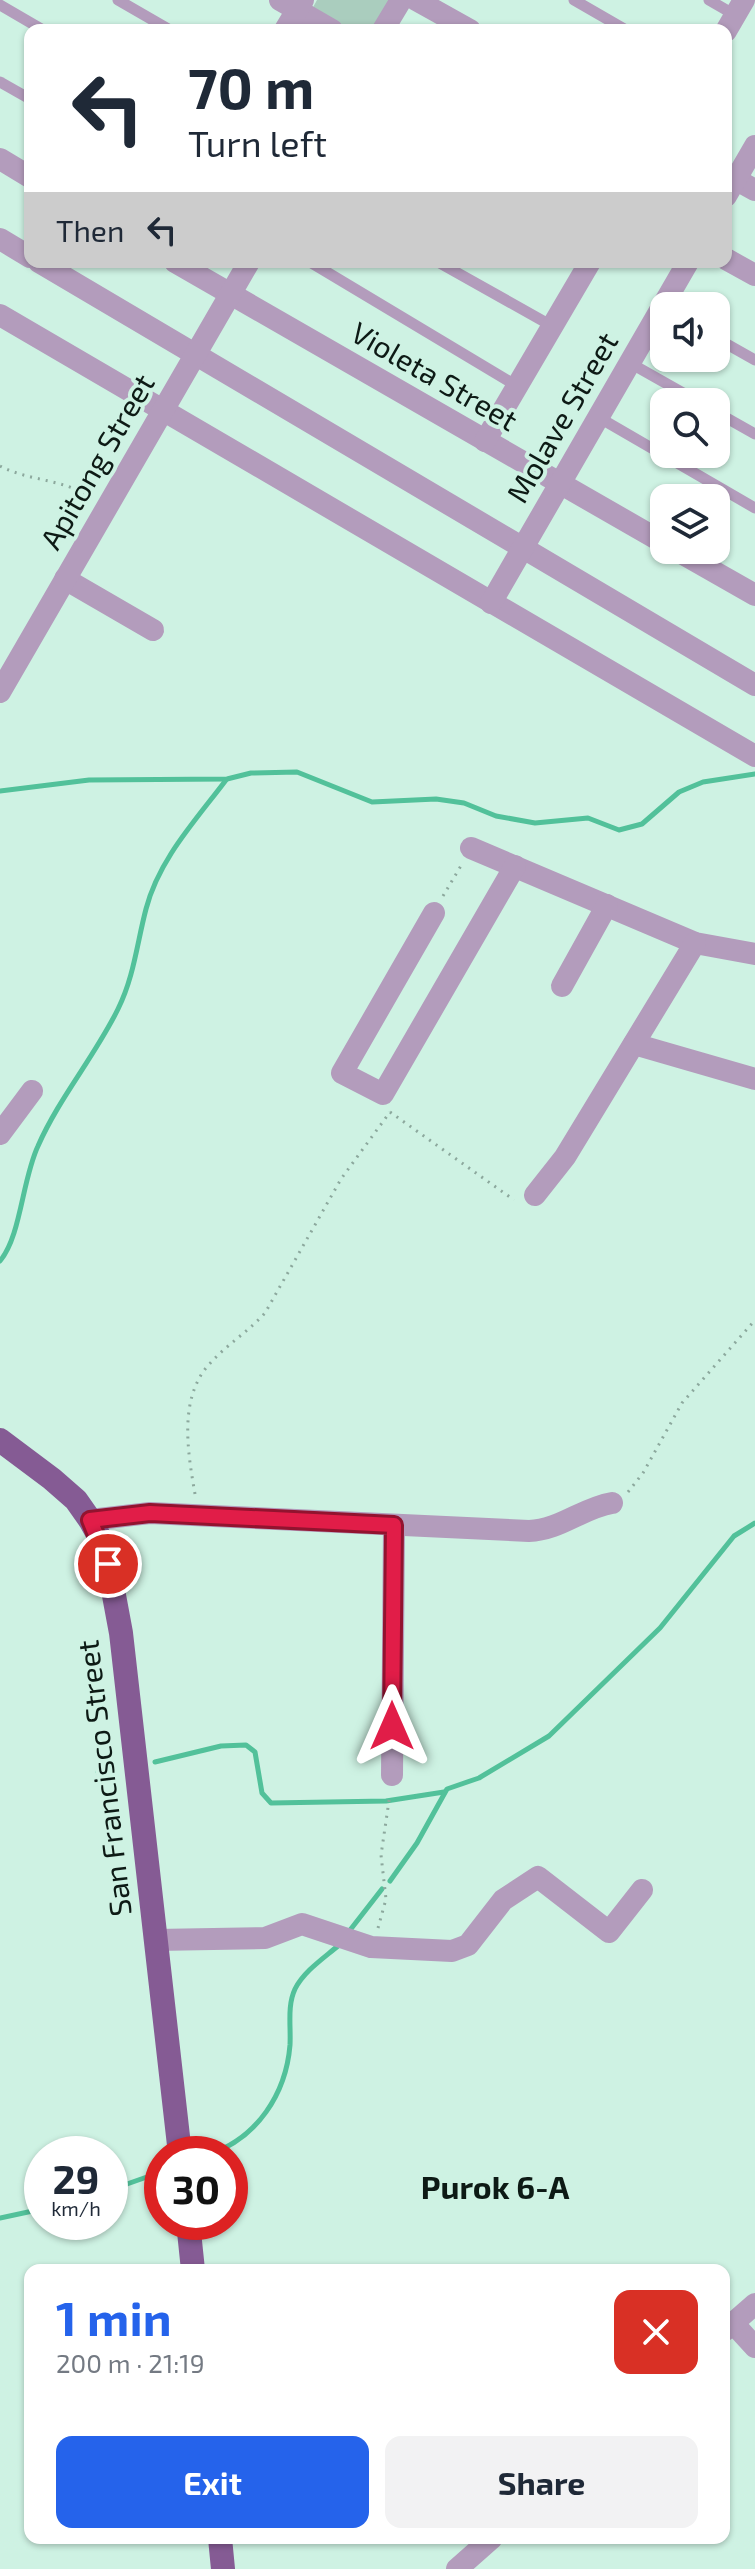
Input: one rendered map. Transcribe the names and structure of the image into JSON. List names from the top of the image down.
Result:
{
  "streets": {
    "main road": ["San Francisco Street"],
    "street": ["Violeta Street", "Molave Street", "Apitong Street"]
  },
  "crossings": [
    ["Violeta Street", "Molave Street"],
    ["Violeta Street", "Apitong Street"]
  ],
  "districts": ["Purok 6-A"],
  "page": {
    "turn": ["70 m", "Turn left"],
    "then": "Then",
    "speed": "29 km/h",
    "limit": "30",
    "heading": ["1 min", "200 m · 21:19"],
    "buttons": ["Exit", "Share"]
  }
}
